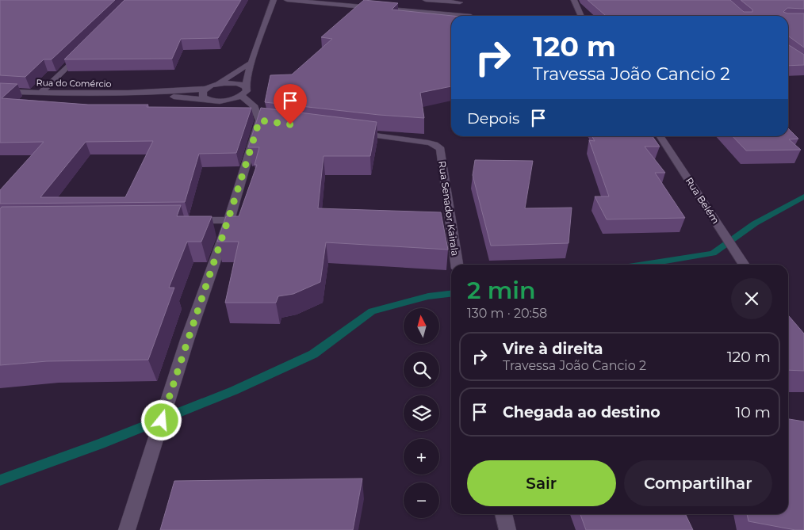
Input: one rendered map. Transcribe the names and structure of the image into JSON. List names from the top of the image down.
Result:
{
  "streets": {
    "street": ["Rua do Comércio", "Rua Belém", "Rua Senador Kairala"]
  },
  "north": "top",
  "page": {
    "turn": ["120 m", "Travessa João Cancio 2"],
    "then": "Depois",
    "heading": ["2 min", "130 m · 20:58"],
    "map_buttons": ["+", "−"],
    "list": [
      {
        "name": "Vire à direita",
        "note": "Travessa João Cancio 2",
        "value": "120 m"
      },
      {
        "name": "Chegada ao destino",
        "value": "10 m"
      }
    ],
    "buttons": ["Sair", "Compartilhar"]
  }
}
